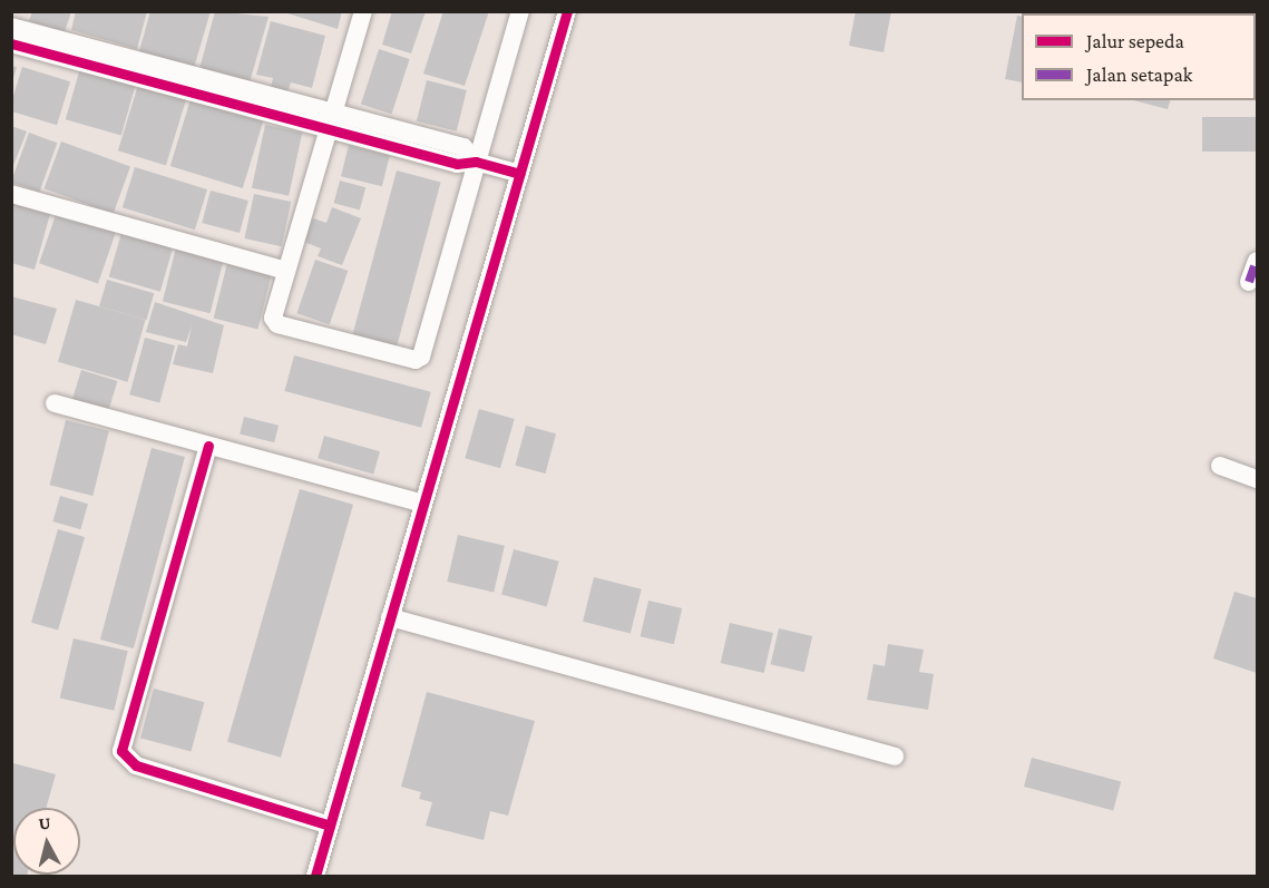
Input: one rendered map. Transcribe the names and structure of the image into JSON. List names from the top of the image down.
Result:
{
  "legend": ["Jalur sepeda", "Jalan setapak"],
  "north": "top"
}
